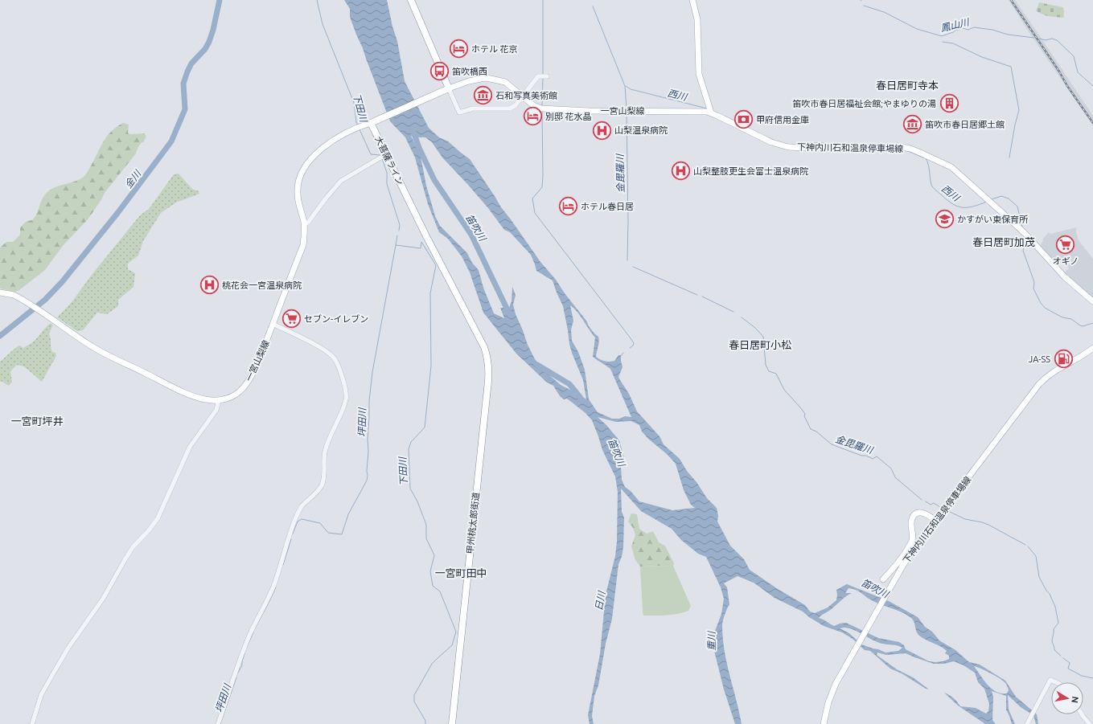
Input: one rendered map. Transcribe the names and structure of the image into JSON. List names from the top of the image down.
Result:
{
  "streets": {
    "highway": ["大菩薩ライン", "甲州桃太郎街道"],
    "main road": ["一宮山梨線", "下神内川石和温泉停車場線"]
  },
  "crossings": [
    ["一宮山梨線", "下神内川石和温泉停車場線"],
    ["一宮山梨線", "大菩薩ライン"],
    ["大菩薩ライン", "甲州桃太郎街道"]
  ],
  "districts": [
    "春日居町寺本",
    "春日居町加茂",
    "春日居町小松",
    "一宮町坪井",
    "一宮町田中"
  ],
  "water": [
    "鳳山川",
    "西川",
    "下田川",
    "金毘羅川",
    "金川",
    "笛吹川",
    "坪田川",
    "日川",
    "重川"
  ],
  "places": {
    "hotel": ["ホテル 花京", "別邸 花水晶", "ホテル春日居"],
    "bus stop": ["笛吹橋西"],
    "museum": ["石和写真美術館", "笛吹市春日居郷土館"],
    "building": ["笛吹市春日居福祉会館;やまゆりの湯"],
    "bank": ["甲府信用金庫"],
    "hospital": ["山梨温泉病院", "山梨整肢更生会富士温泉病院", "桃花会一宮温泉病院"],
    "school or university": ["かすがい東保育所"],
    "supermarket": ["オギノ", "セブン-イレブン"],
    "fuel station": ["JA-SS"]
  },
  "north": "right"
}
